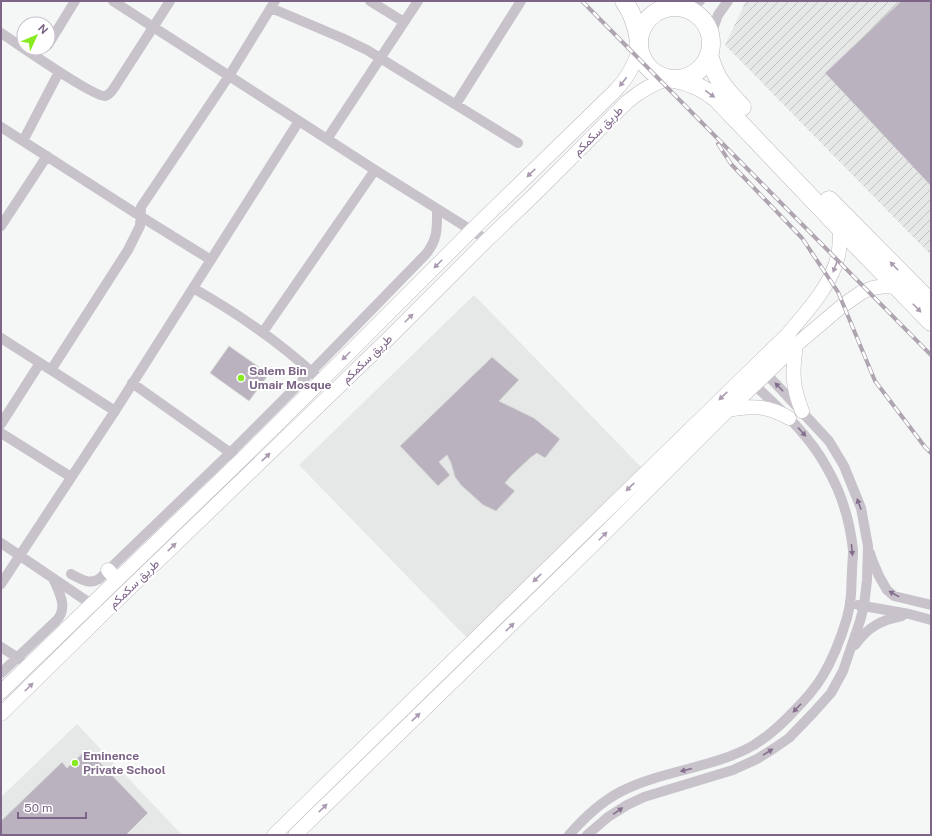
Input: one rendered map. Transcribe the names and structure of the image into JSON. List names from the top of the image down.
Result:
{
  "streets": {
    "main road": ["طريق سكمكم"]
  },
  "places": ["Salem Bin Umair Mosque", "Eminence Private School"],
  "scale_bar": "50 m",
  "north": "top right"
}
